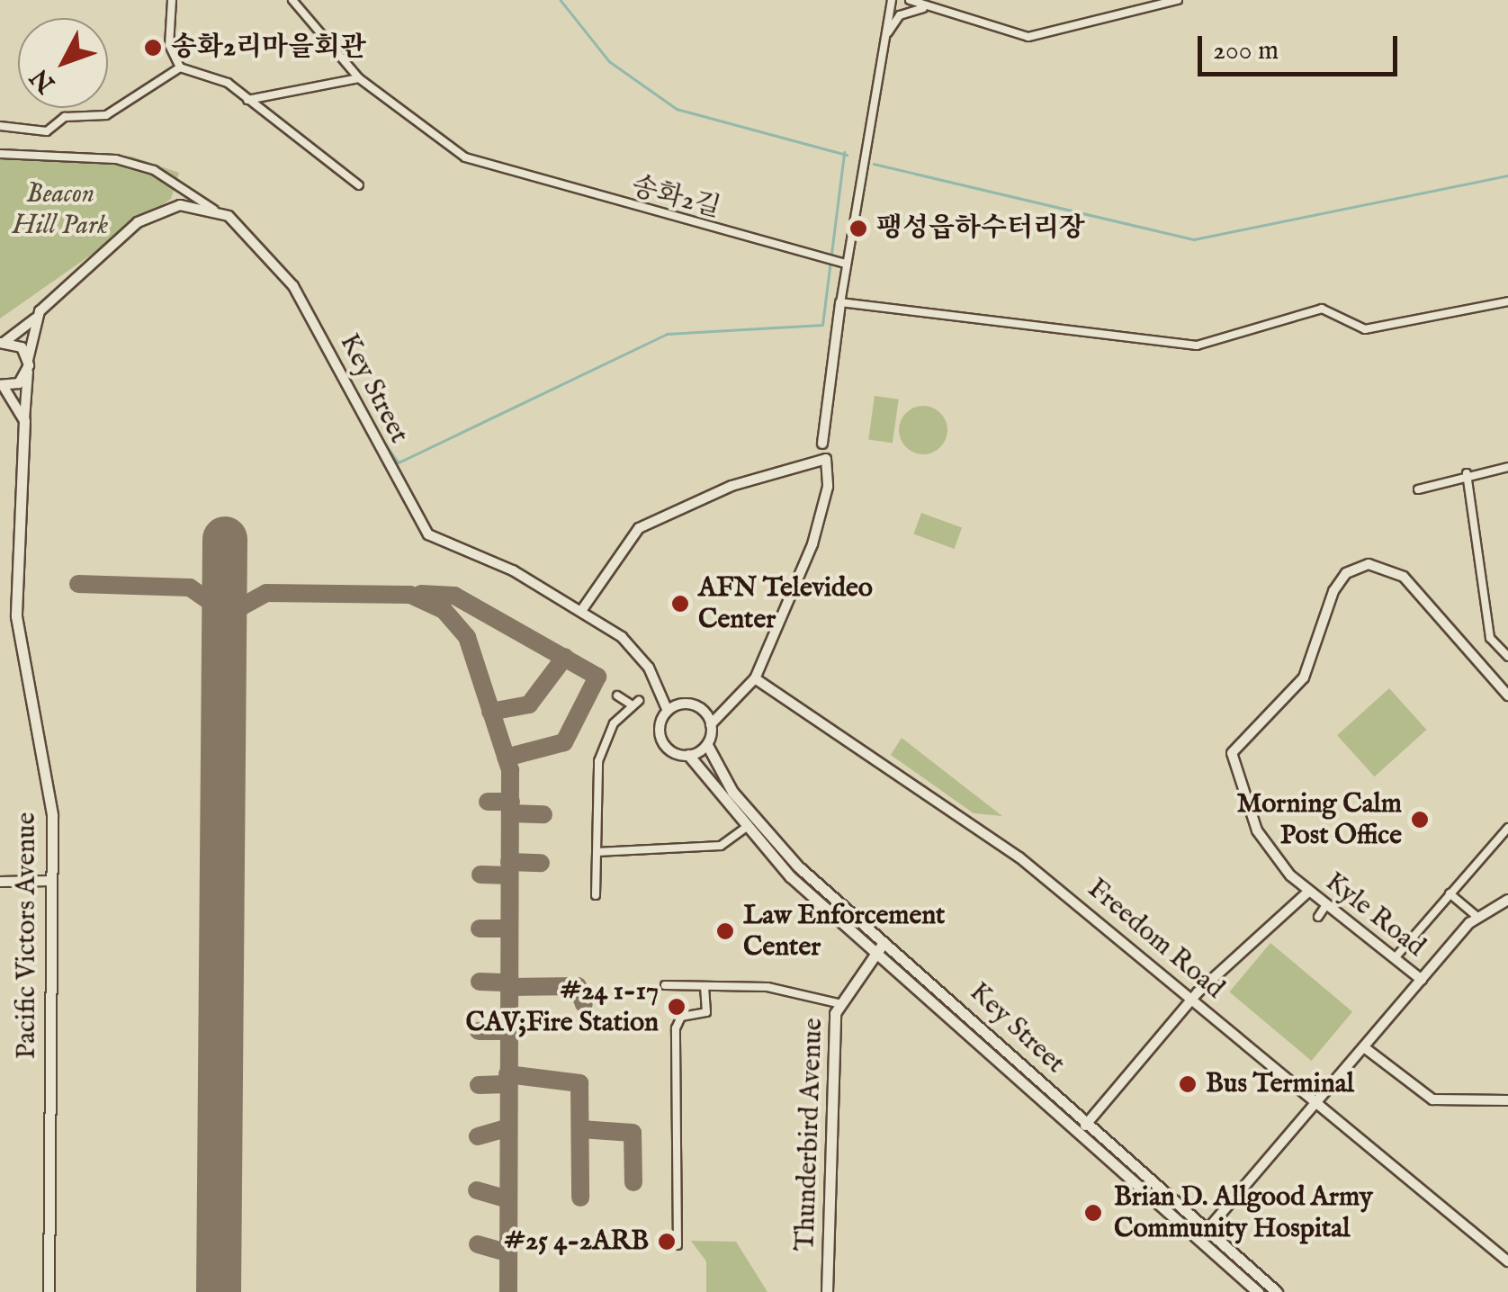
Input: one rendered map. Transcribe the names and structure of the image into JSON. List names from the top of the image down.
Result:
{
  "streets": {
    "main road": ["Key Street", "Pacific Victors Avenue", "Thunderbird Avenue"],
    "street": ["송화2길", "Kyle Road", "Freedom Road"]
  },
  "crossings": [
    ["Key Street", "Thunderbird Avenue"]
  ],
  "parks": ["Beacon Hill Park"],
  "places": [
    "송화2리마을회관",
    "팽성읍하수터리장",
    "AFN Televideo Center",
    "Morning Calm Post Office",
    "Law Enforcement Center",
    "#24 1-17 CAV;Fire Station",
    "Bus Terminal",
    "Brian D. Allgood Army Community Hospital",
    "#25 4-2ARB"
  ],
  "scale_bar": "200 m",
  "north": "bottom left"
}
